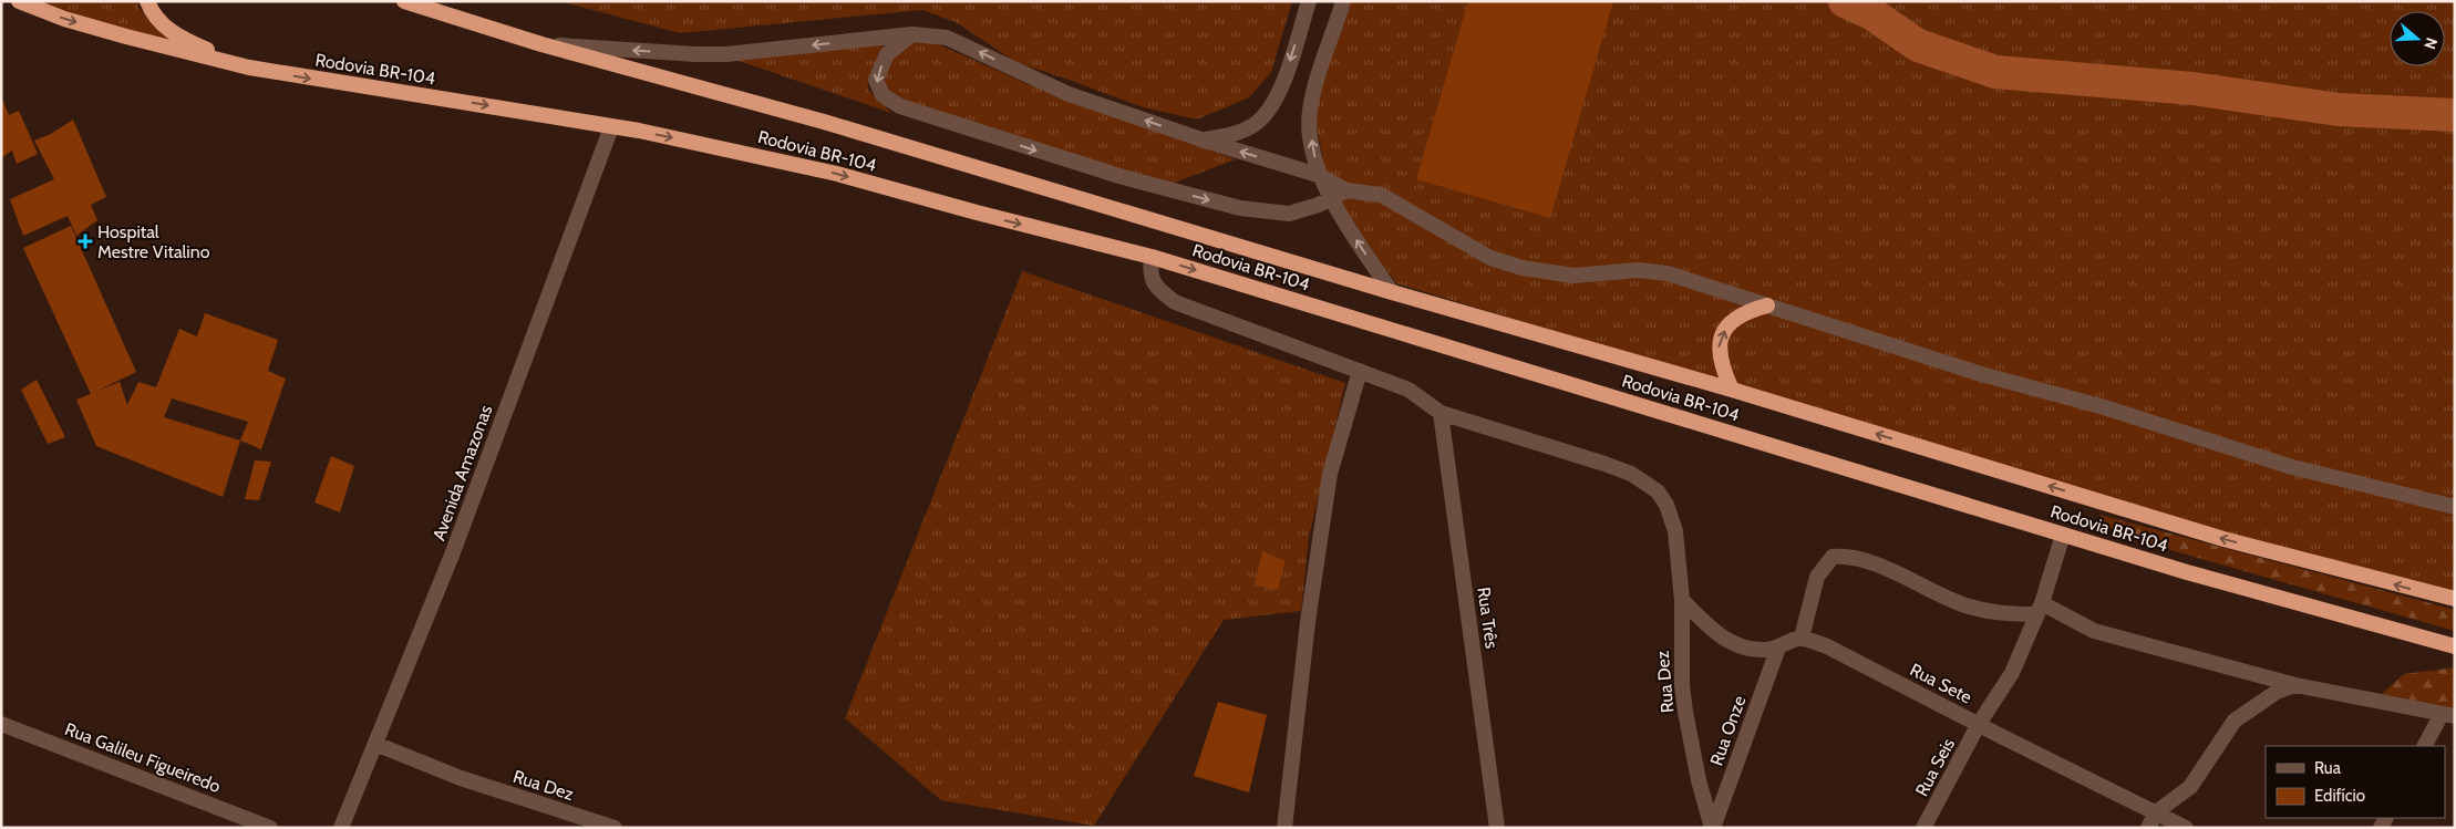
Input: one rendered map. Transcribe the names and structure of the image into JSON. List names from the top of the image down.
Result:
{
  "streets": {
    "highway": ["Rodovia BR-104"],
    "street": [
      "Avenida Amazonas",
      "Rua Três",
      "Rua Dez",
      "Rua Sete",
      "Rua Onze",
      "Rua Galileu Figueiredo",
      "Rua Seis"
    ]
  },
  "crossings": [
    ["Rodovia BR-104", "Avenida Amazonas"],
    ["Rodovia BR-104", "Rua Dez"],
    ["Rodovia BR-104", "Rua Seis"],
    ["Avenida Amazonas", "Rua Dez"],
    ["Rua Três", "Rua Dez"],
    ["Rua Dez", "Rua Onze"],
    ["Rua Sete", "Rua Seis"]
  ],
  "places": {
    "health": ["Hospital Mestre Vitalino"]
  },
  "legend": ["Rua", "Edifício"],
  "north": "right"
}
